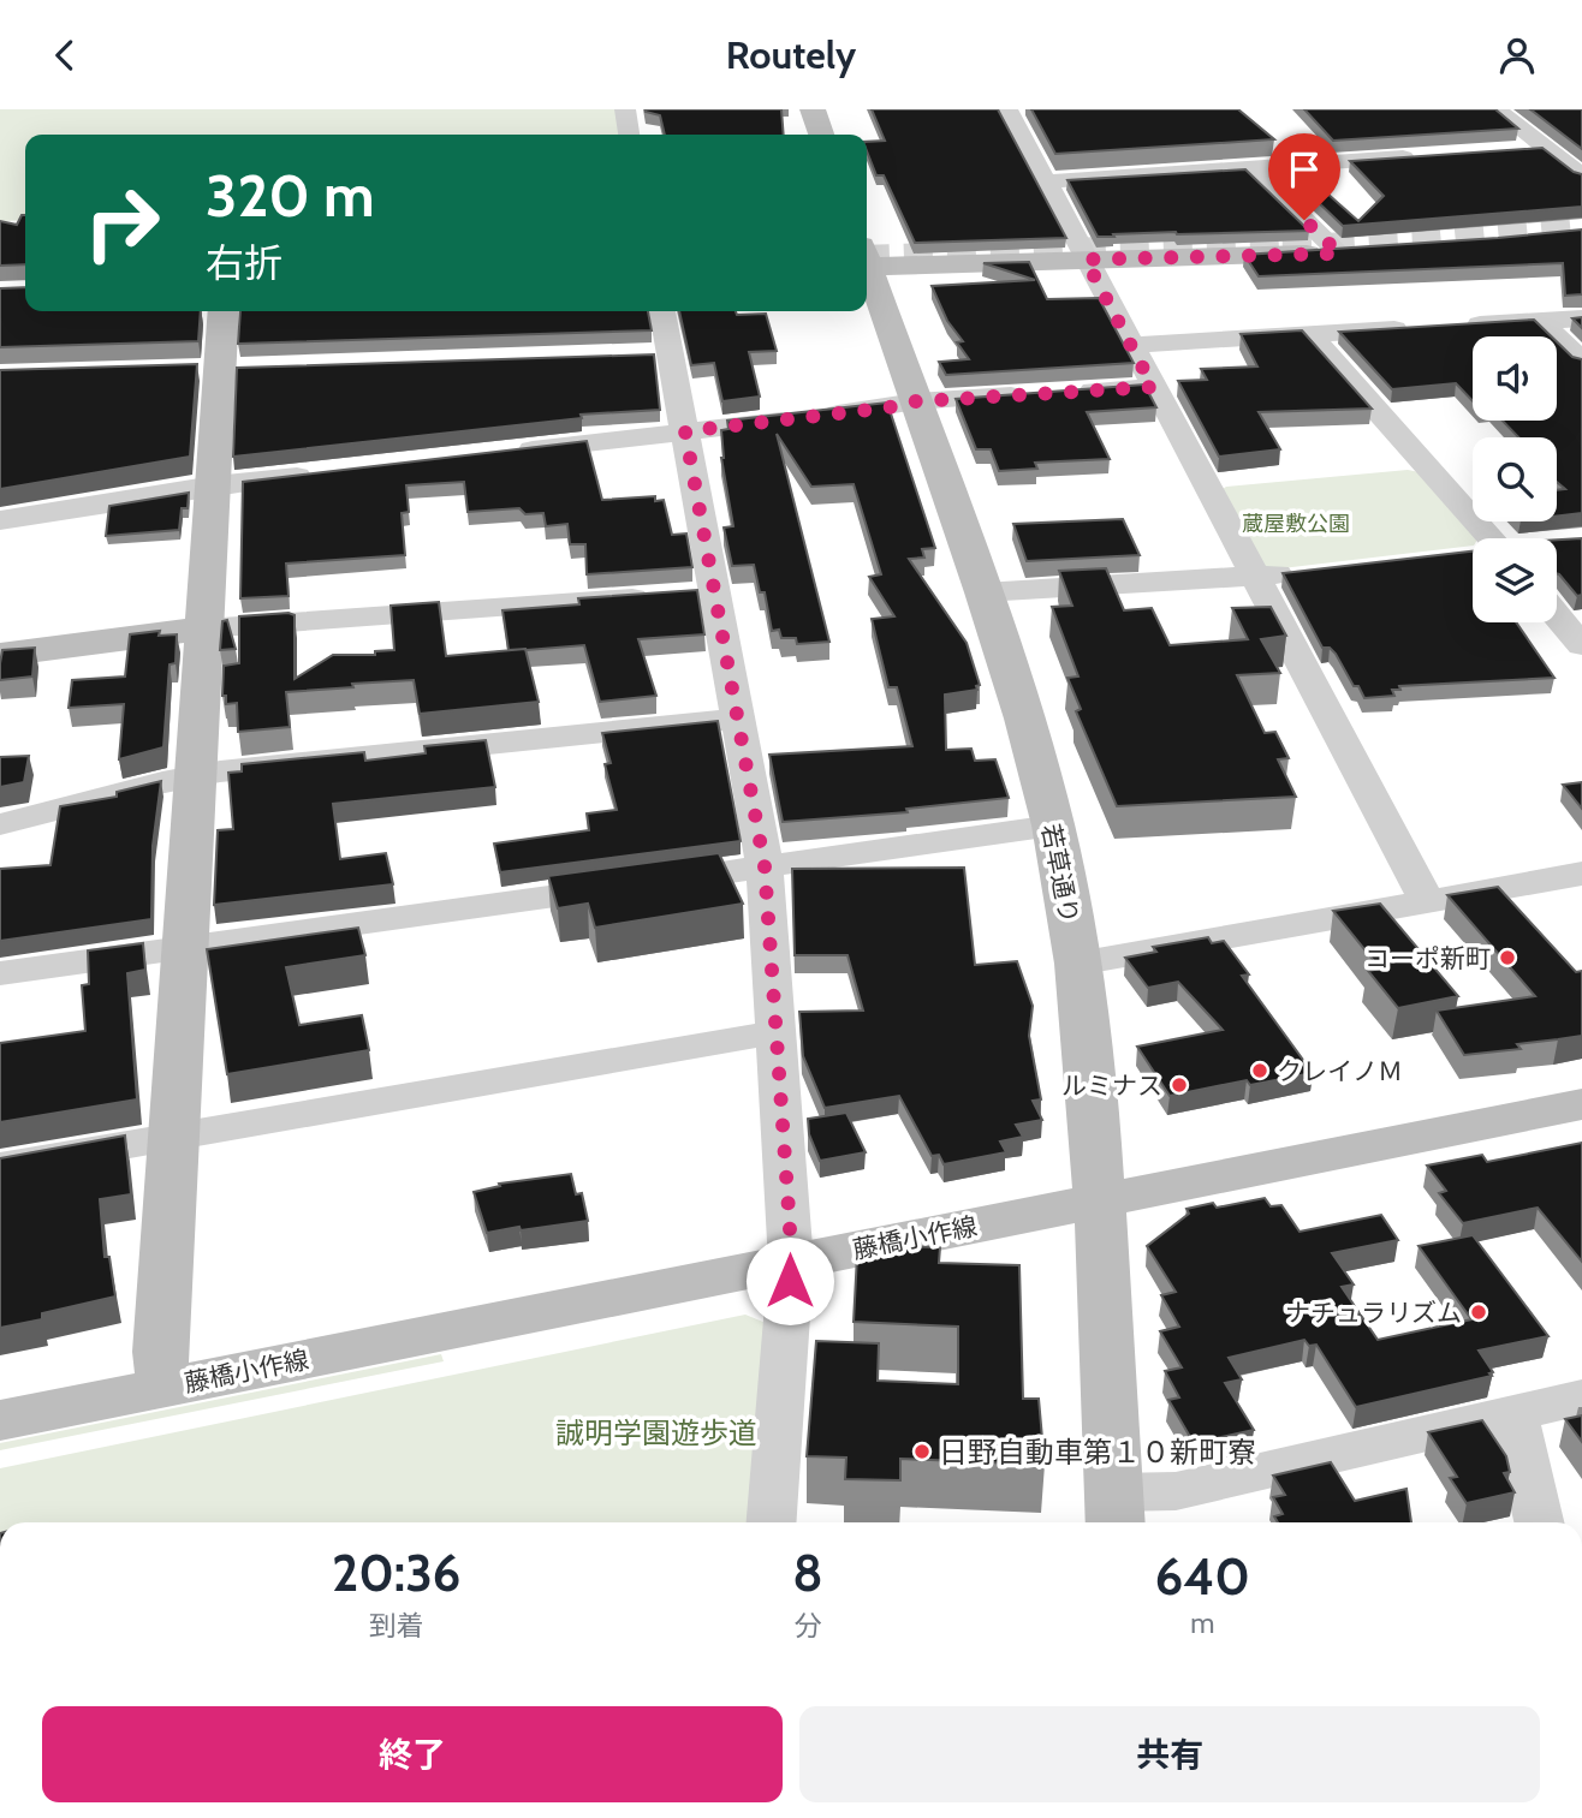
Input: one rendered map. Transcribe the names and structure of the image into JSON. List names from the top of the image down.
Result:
{
  "streets": {
    "street": ["若草通り", "藤橋小作線"]
  },
  "crossings": [
    ["若草通り", "藤橋小作線"]
  ],
  "parks": ["蔵屋敷公園", "誠明学園遊歩道"],
  "places": [
    "コーポ新町",
    "クレイノＭ",
    "ルミナス",
    "ナチュラリズム",
    "日野自動車第１０新町寮"
  ],
  "page": {
    "header": "Routely",
    "turn": ["320 m", "右折"],
    "eta": [
      "20:36",
      "到着",
      "8",
      "分",
      "640",
      "m"
    ],
    "buttons": ["終了", "共有"]
  }
}
